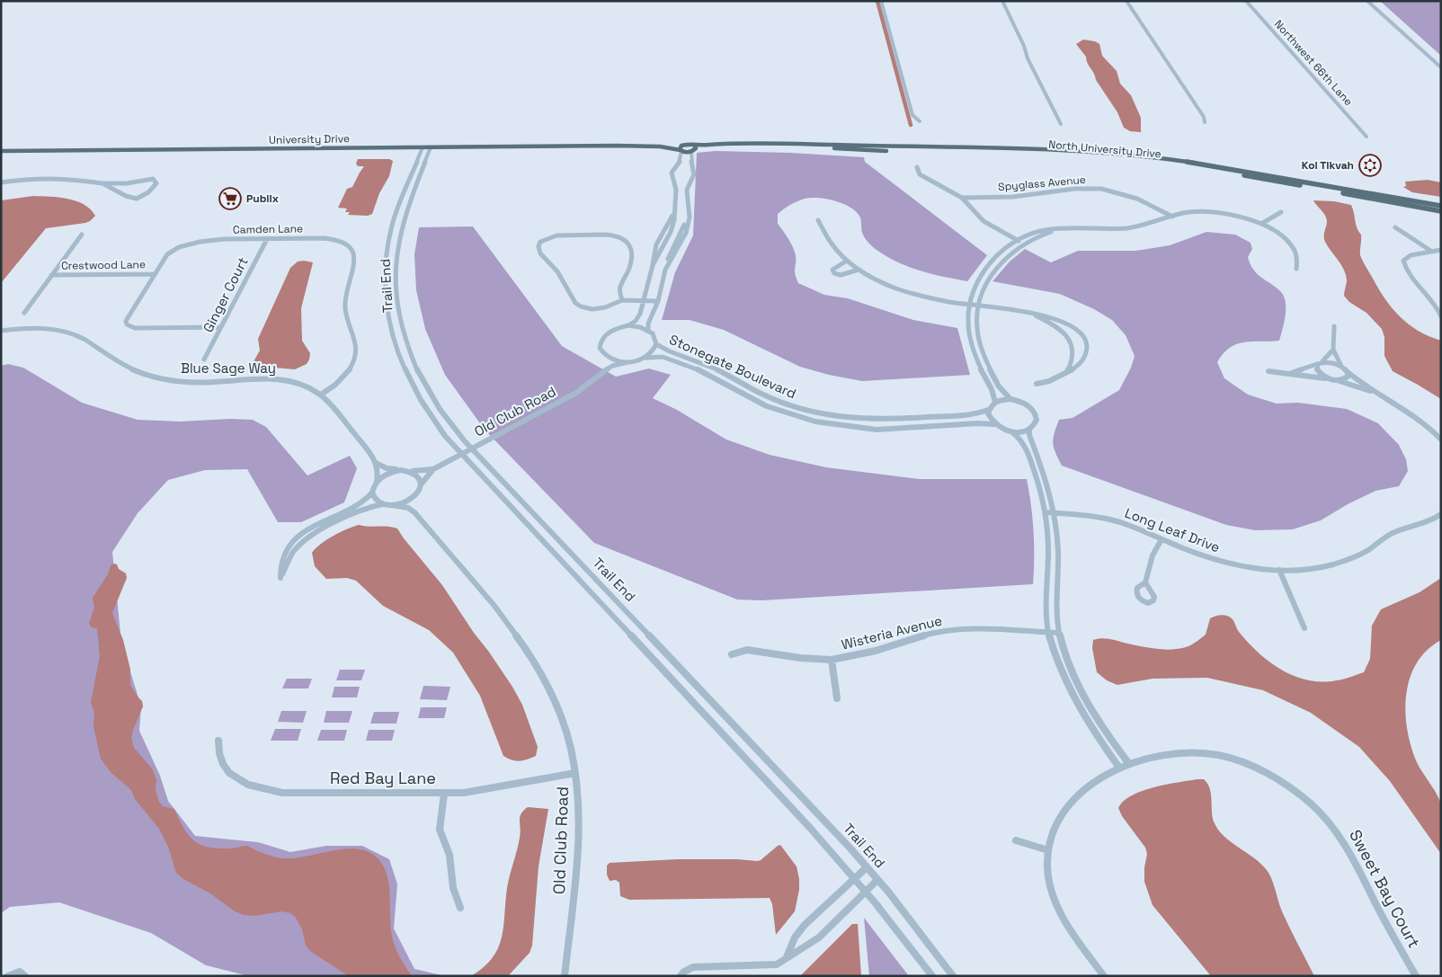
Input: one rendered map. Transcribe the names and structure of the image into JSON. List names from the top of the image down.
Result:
{
  "streets": {
    "main road": ["University Drive", "North University Drive"],
    "street": [
      "Northwest 66th Lane",
      "Spyglass Avenue",
      "Camden Lane",
      "Crestwood Lane",
      "Trail End",
      "Ginger Court",
      "Stonegate Boulevard",
      "Blue Sage Way",
      "Old Club Road",
      "Long Leaf Drive",
      "Wisteria Avenue",
      "Red Bay Lane",
      "Sweet Bay Court"
    ]
  },
  "crossings": [
    ["University Drive", "Trail End"],
    ["Camden Lane", "Crestwood Lane"],
    ["Camden Lane", "Ginger Court"],
    ["Camden Lane", "Blue Sage Way"],
    ["Stonegate Boulevard", "Old Club Road"],
    ["Old Club Road", "Red Bay Lane"]
  ],
  "places": {
    "synagogue": ["Kol Tikvah"],
    "supermarket": ["Publix"]
  }
}
